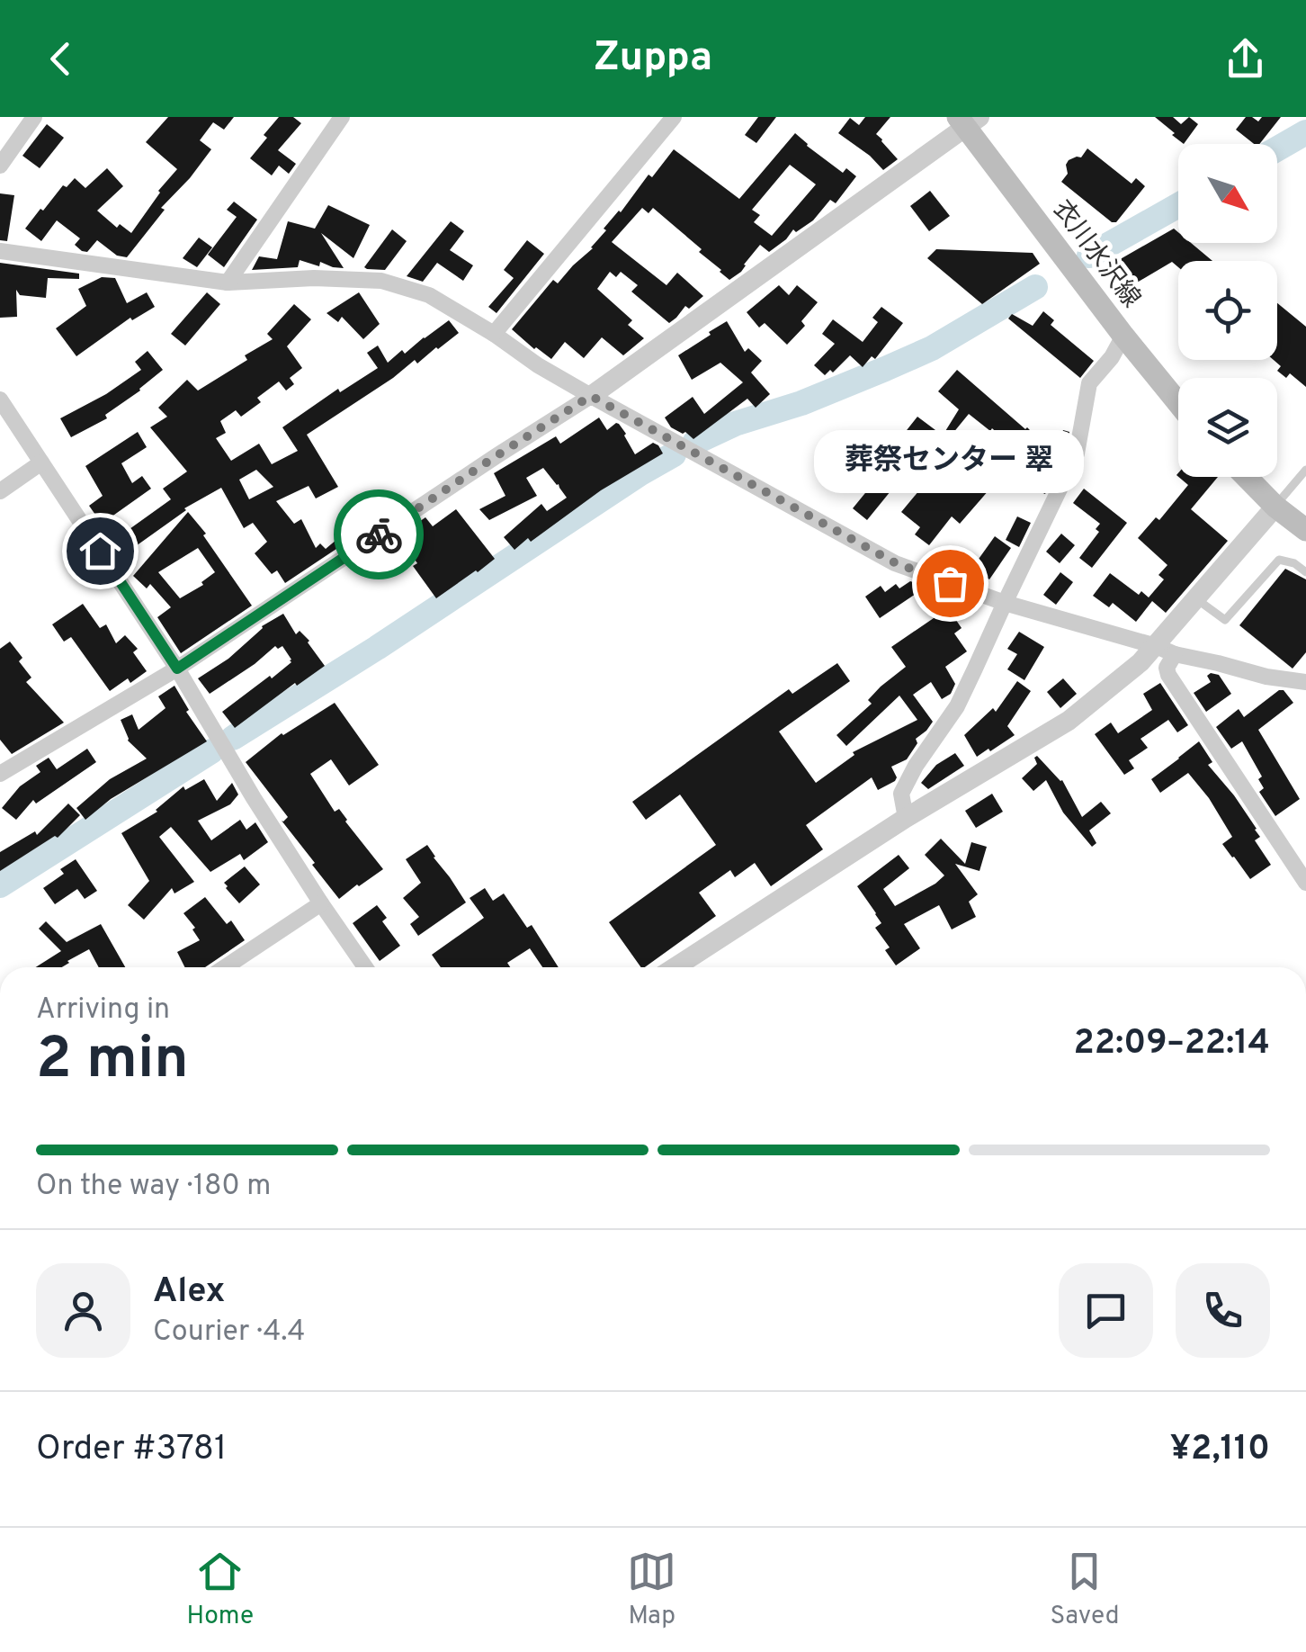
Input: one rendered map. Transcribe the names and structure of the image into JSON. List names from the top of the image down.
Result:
{
  "streets": {
    "main road": ["衣川水沢線"]
  },
  "places": ["葬祭センター 翠"],
  "north": "bottom right",
  "page": {
    "header": "Zuppa",
    "bubble": "葬祭センター 翠",
    "heading": ["2 min", "Arriving in", "22:09–22:14"],
    "panel": [
      "Alex",
      "Courier · 4.4",
      "Order #3781",
      "¥2,110"
    ],
    "bar": "On the way · 180 m",
    "tabs": ["Home", "Map", "Saved"]
  }
}
